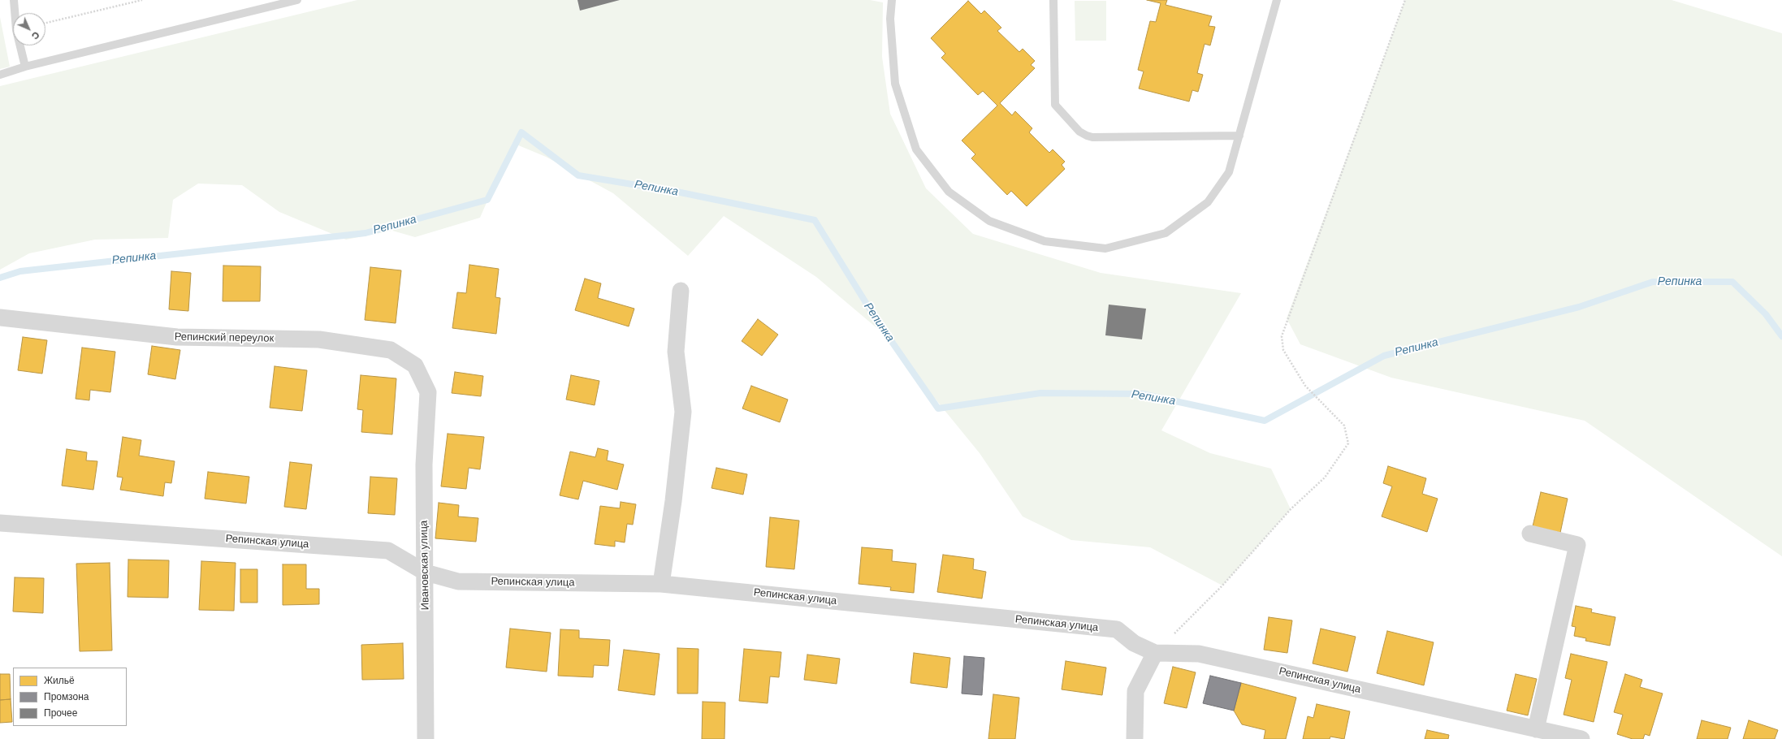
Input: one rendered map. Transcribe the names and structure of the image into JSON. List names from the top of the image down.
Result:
{
  "streets": {
    "street": ["Репинский переулок", "Репинская улица", "Ивановская улица"]
  },
  "crossings": [
    ["Репинский переулок", "Ивановская улица"],
    ["Репинская улица", "Ивановская улица"]
  ],
  "water": ["Репинка"],
  "legend": ["Жильё", "Промзона", "Прочее"],
  "north": "bottom right"
}
